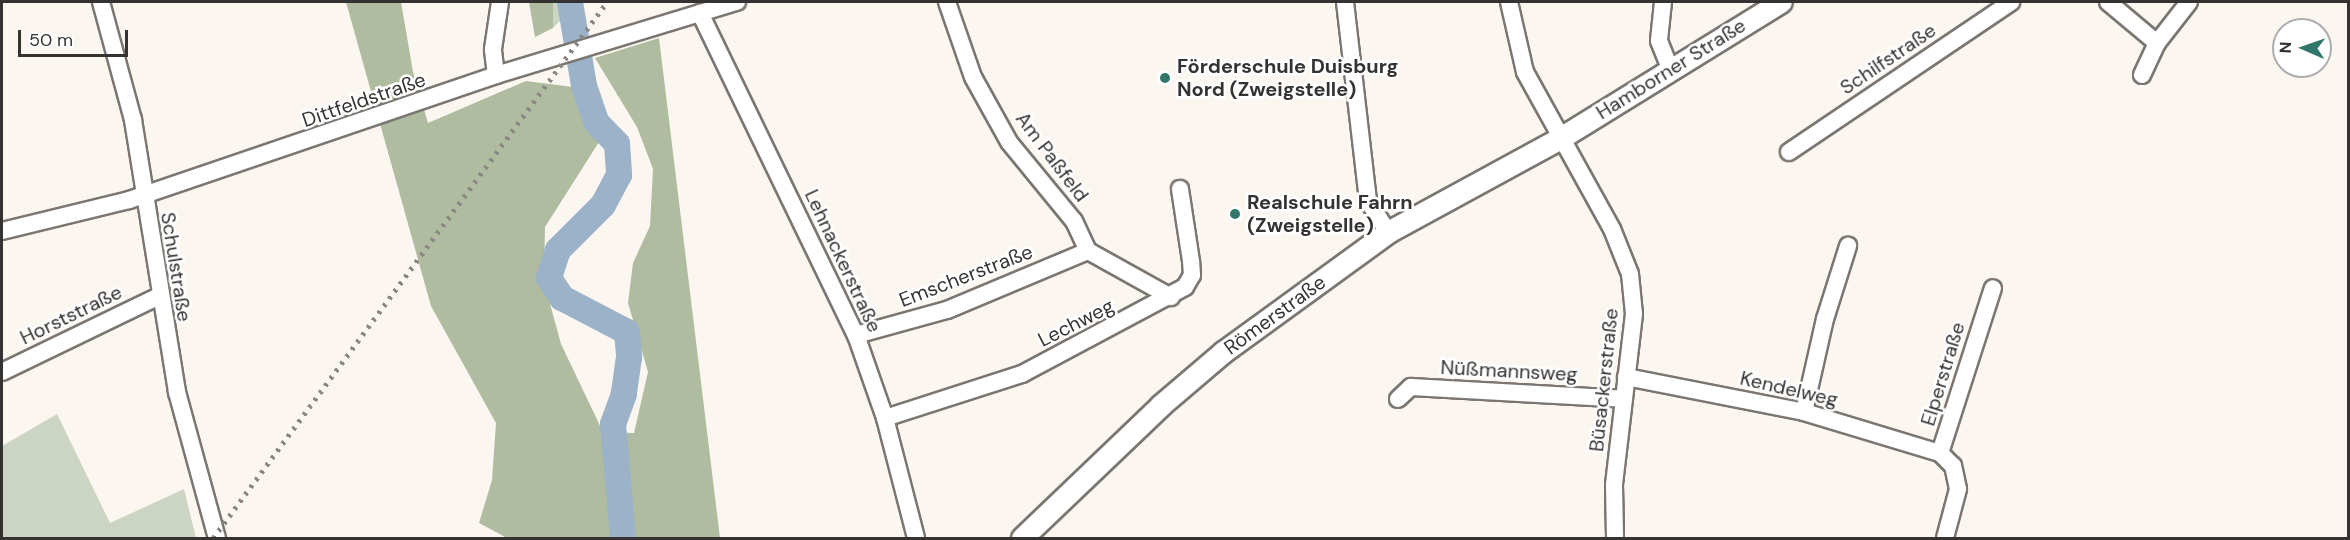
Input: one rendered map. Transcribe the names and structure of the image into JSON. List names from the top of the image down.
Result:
{
  "streets": {
    "street": [
      "Schilfstraße",
      "Hamborner Straße",
      "Dittfeldstraße",
      "Am Paßfeld",
      "Lehnackerstraße",
      "Schulstraße",
      "Emscherstraße",
      "Horststraße",
      "Römerstraße",
      "Lechweg",
      "Nüßmannsweg",
      "Elperstraße",
      "Büsackerstraße",
      "Kendelweg"
    ]
  },
  "crossings": [
    ["Hamborner Straße", "Römerstraße"],
    ["Hamborner Straße", "Büsackerstraße"],
    ["Dittfeldstraße", "Lehnackerstraße"],
    ["Dittfeldstraße", "Schulstraße"],
    ["Am Paßfeld", "Emscherstraße"],
    ["Lehnackerstraße", "Emscherstraße"],
    ["Lehnackerstraße", "Lechweg"],
    ["Schulstraße", "Horststraße"],
    ["Römerstraße", "Büsackerstraße"],
    ["Nüßmannsweg", "Büsackerstraße"],
    ["Elperstraße", "Kendelweg"],
    ["Büsackerstraße", "Kendelweg"]
  ],
  "places": ["Förderschule Duisburg Nord (Zweigstelle)", "Realschule Fahrn (Zweigstelle)"],
  "scale_bar": "50 m",
  "north": "left"
}
